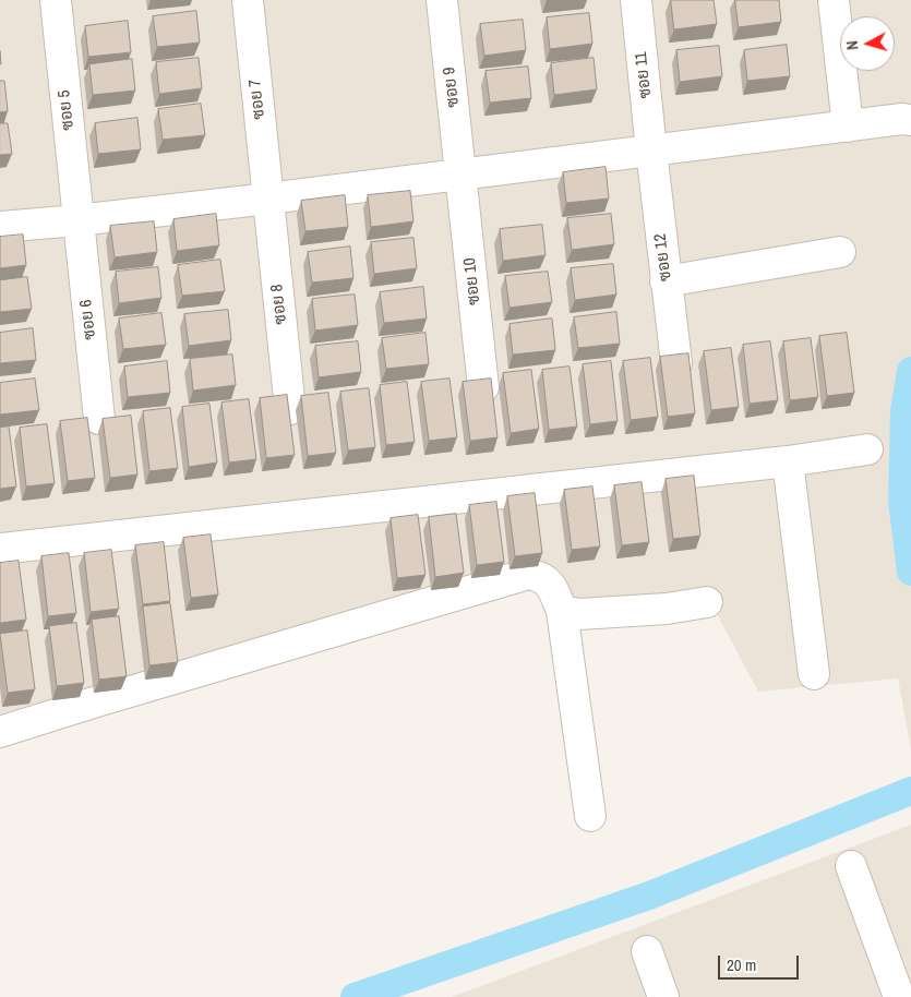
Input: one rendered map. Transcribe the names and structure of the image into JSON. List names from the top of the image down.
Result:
{
  "streets": {
    "street": [
      "ซอย 11",
      "ซอย 9",
      "ซอย 7",
      "ซอย 5",
      "ซอย 12",
      "ซอย 10",
      "ซอย 8",
      "ซอย 6"
    ]
  },
  "crossings": [
    ["ซอย 11", "ซอย 12"],
    ["ซอย 9", "ซอย 10"],
    ["ซอย 7", "ซอย 8"],
    ["ซอย 5", "ซอย 6"]
  ],
  "scale_bar": "20 m",
  "north": "left"
}
